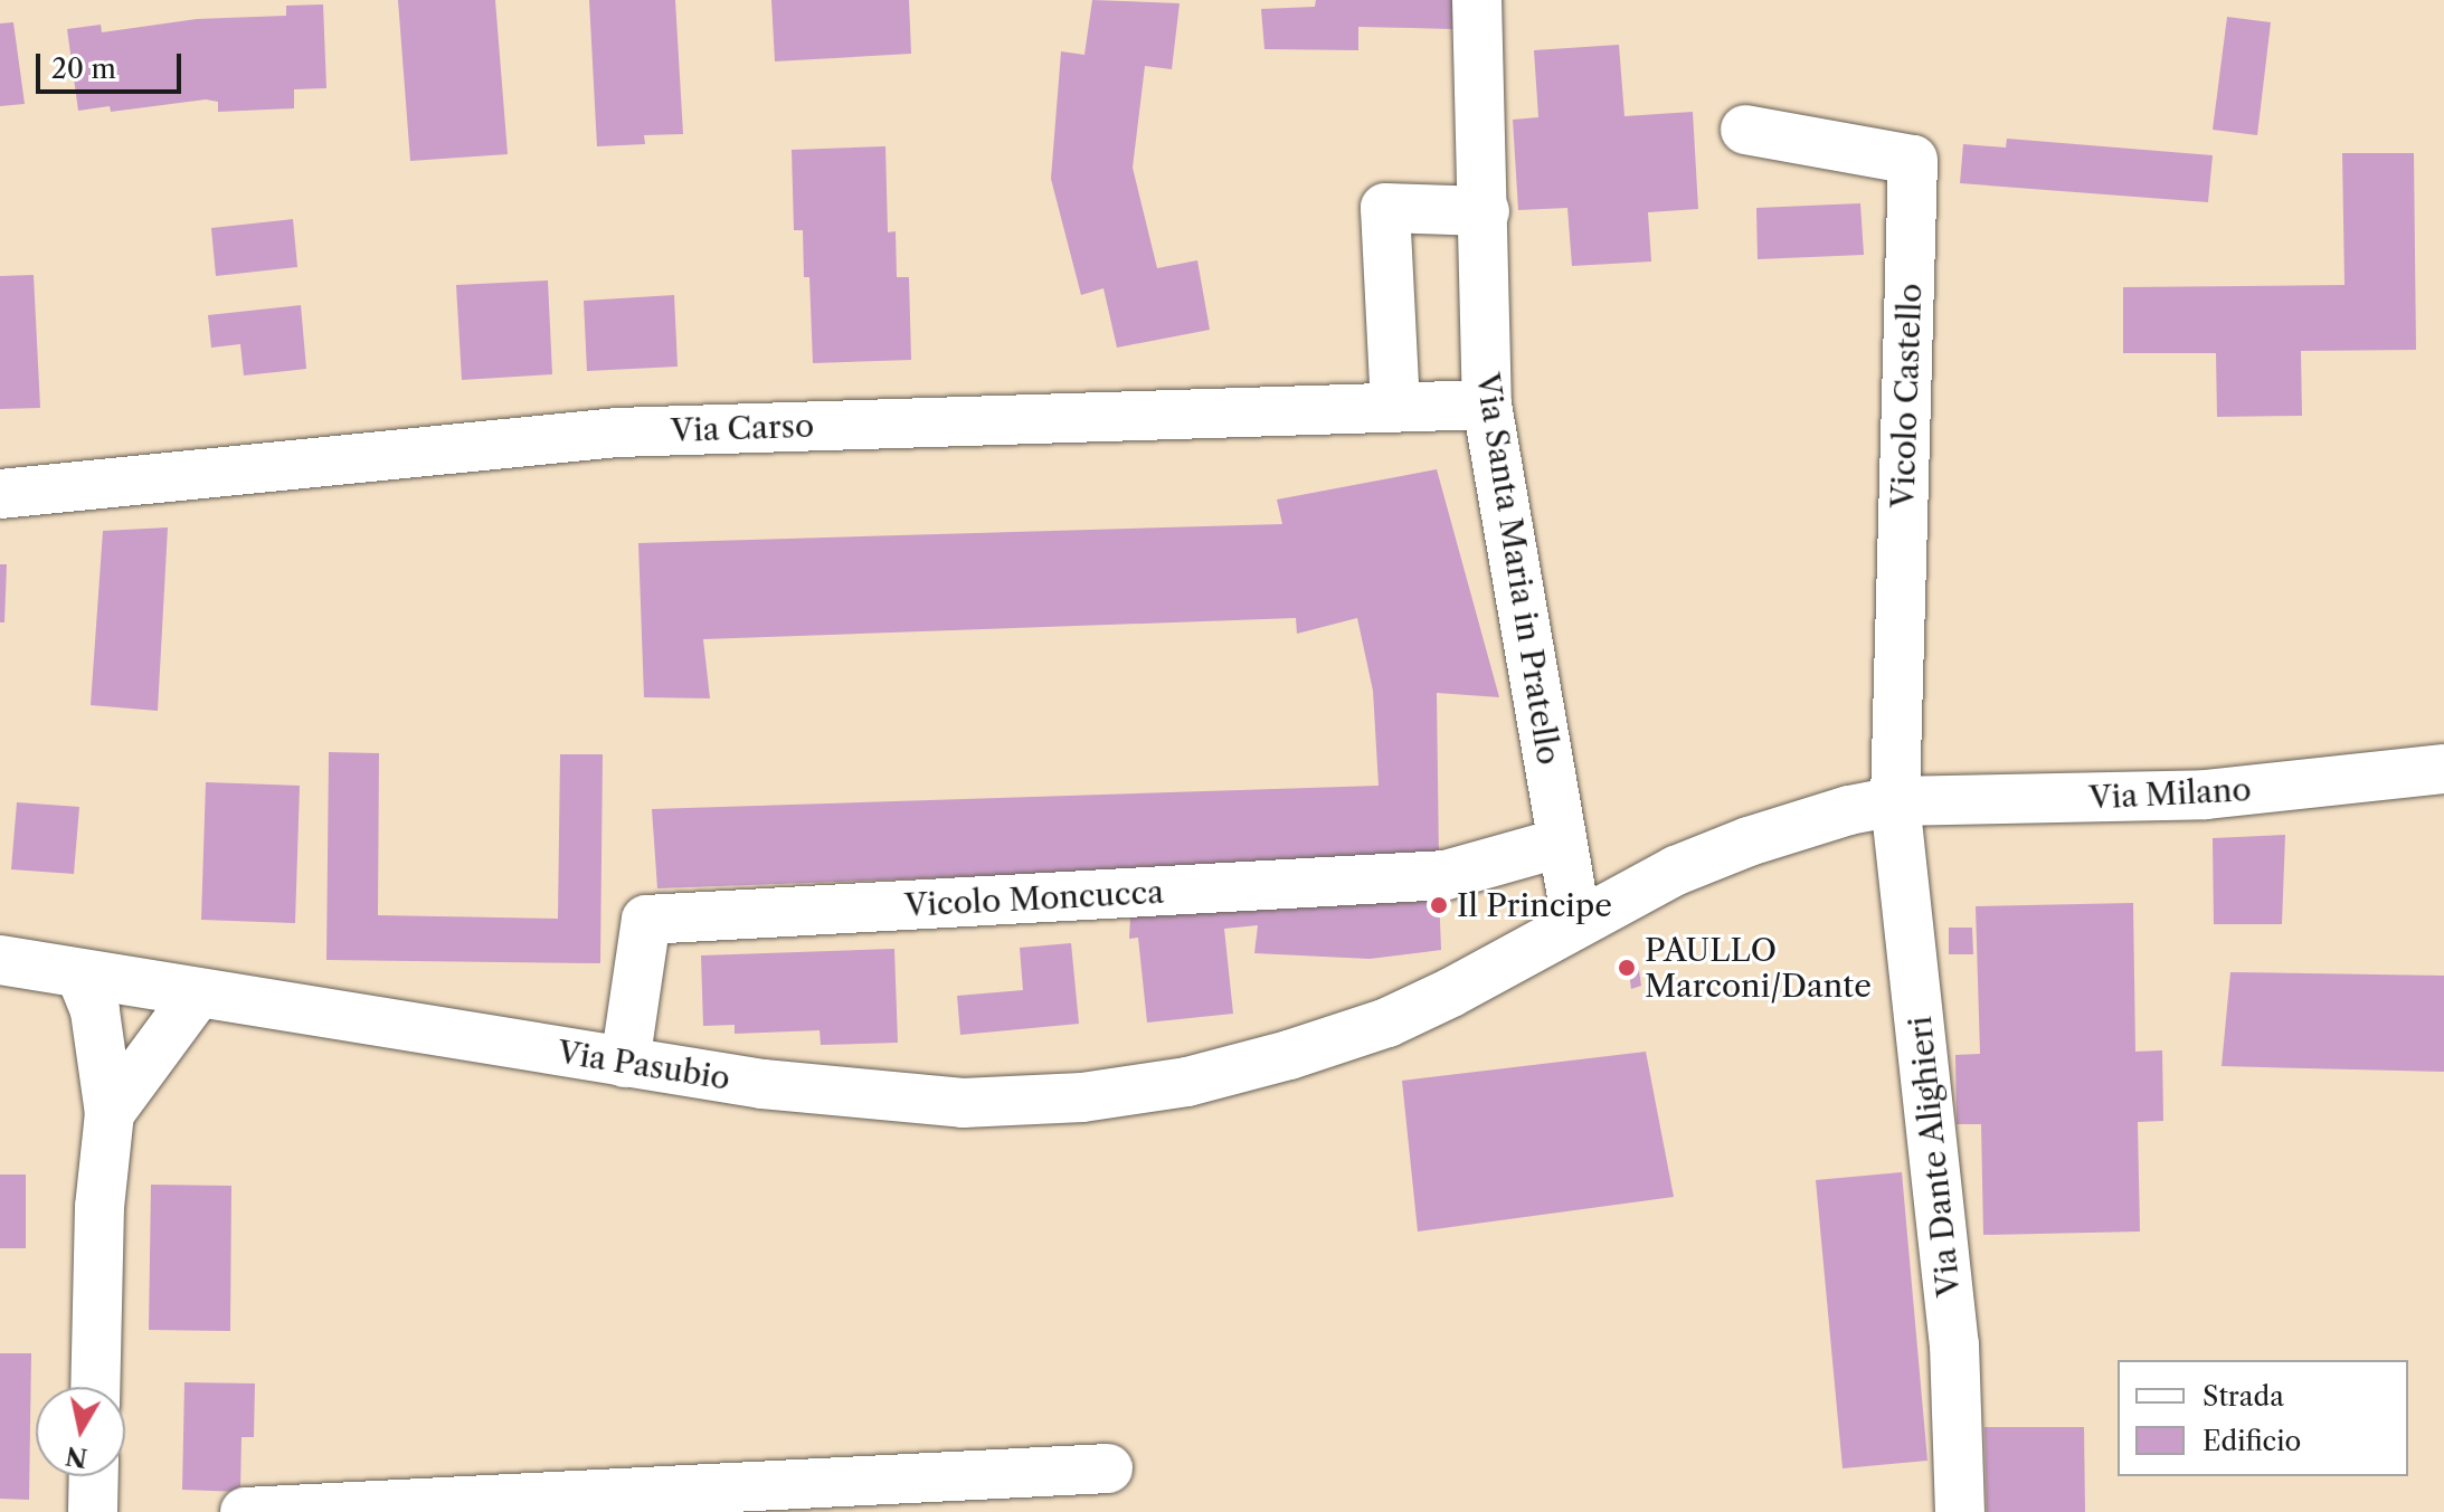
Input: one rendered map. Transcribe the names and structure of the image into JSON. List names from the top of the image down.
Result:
{
  "streets": {
    "street": [
      "Vicolo Castello",
      "Via Carso",
      "Via Santa Maria in Pratello",
      "Via Milano",
      "Vicolo Moncucca",
      "Via Pasubio",
      "Via Dante Alighieri"
    ]
  },
  "crossings": [
    ["Vicolo Castello", "Via Milano"],
    ["Vicolo Castello", "Via Dante Alighieri"],
    ["Via Carso", "Via Santa Maria in Pratello"],
    ["Via Santa Maria in Pratello", "Via Milano"],
    ["Via Santa Maria in Pratello", "Vicolo Moncucca"],
    ["Via Santa Maria in Pratello", "Via Pasubio"],
    ["Via Milano", "Via Pasubio"],
    ["Via Milano", "Via Dante Alighieri"],
    ["Vicolo Moncucca", "Via Pasubio"]
  ],
  "places": ["Il Principe", "PAULLO Marconi/Dante"],
  "legend": ["Strada", "Edificio"],
  "scale_bar": "20 m",
  "north": "bottom"
}
